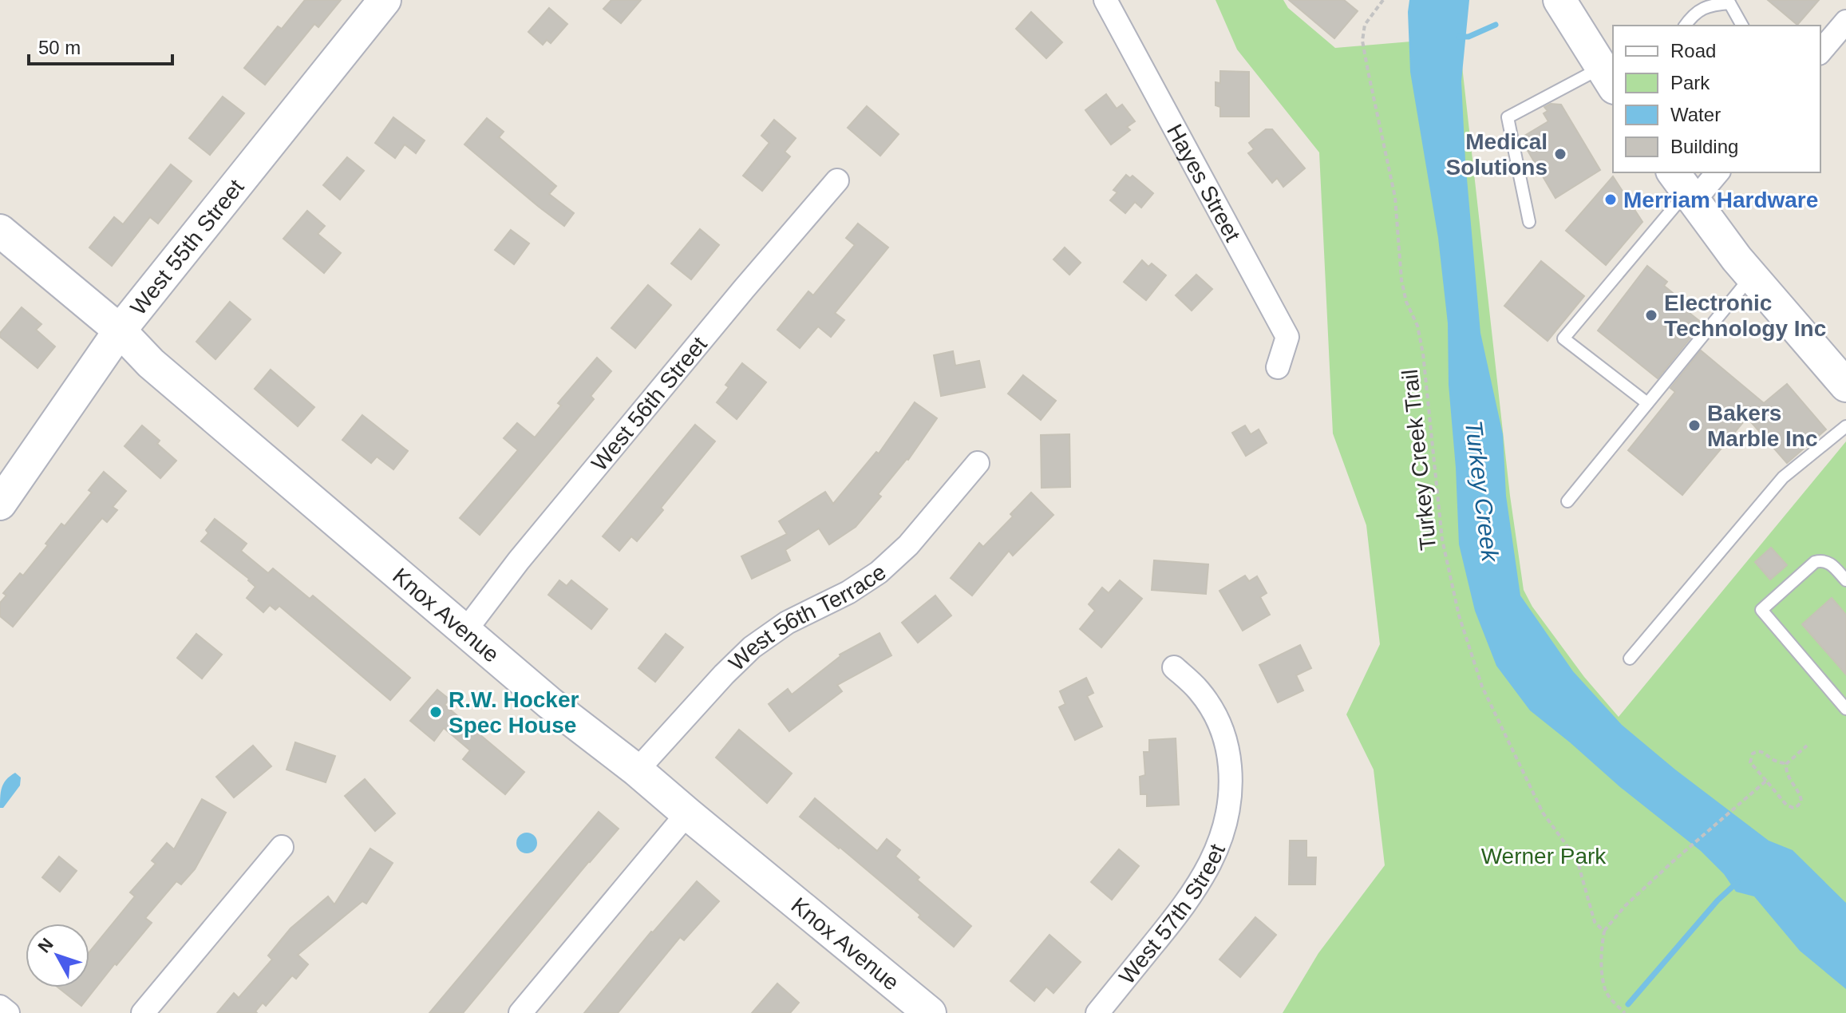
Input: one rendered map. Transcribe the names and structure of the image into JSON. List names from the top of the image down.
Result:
{
  "streets": {
    "street": [
      "Hayes Street",
      "West 55th Street",
      "West 56th Street",
      "Knox Avenue",
      "West 56th Terrace",
      "West 57th Street"
    ],
    "path": ["Turkey Creek Trail"]
  },
  "crossings": [
    ["West 55th Street", "Knox Avenue"],
    ["West 56th Street", "Knox Avenue"],
    ["Knox Avenue", "West 56th Terrace"]
  ],
  "water": ["Turkey Creek"],
  "parks": ["Werner Park"],
  "places": [
    "Medical Solutions",
    "Merriam Hardware",
    "Electronic Technology Inc",
    "Bakers Marble Inc",
    "R.W. Hocker Spec House"
  ],
  "legend": [
    "Road",
    "Park",
    "Water",
    "Building"
  ],
  "scale_bar": "50 m",
  "north": "top left"
}
